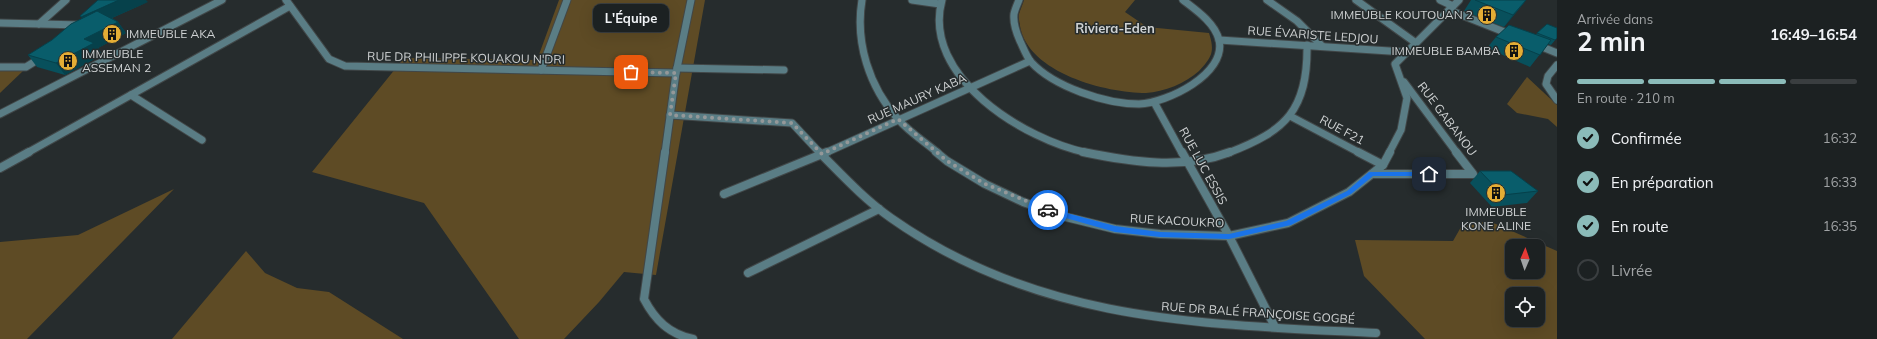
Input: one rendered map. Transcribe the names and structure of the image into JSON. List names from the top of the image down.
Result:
{
  "streets": {
    "street": [
      "RUE ÉVARISTE LEDJOU",
      "RUE DR PHILIPPE KOUAKOU N'DRI",
      "RUE MAURY KABA",
      "RUE GABANOU",
      "RUE F21",
      "RUE LUC ESSIS",
      "RUE KACOUKRO",
      "RUE DR BALÉ FRANÇOISE GOGBÉ"
    ]
  },
  "crossings": [
    ["RUE ÉVARISTE LEDJOU", "RUE KACOUKRO"],
    ["RUE MAURY KABA", "RUE KACOUKRO"],
    ["RUE MAURY KABA", "RUE DR BALÉ FRANÇOISE GOGBÉ"],
    ["RUE GABANOU", "RUE KACOUKRO"],
    ["RUE F21", "RUE KACOUKRO"],
    ["RUE LUC ESSIS", "RUE KACOUKRO"],
    ["RUE LUC ESSIS", "RUE DR BALÉ FRANÇOISE GOGBÉ"]
  ],
  "districts": ["Riviera-Eden"],
  "places": {
    "building": [
      "IMMEUBLE KOUTOUAN 2",
      "IMMEUBLE AKA",
      "IMMEUBLE BAMBA",
      "IMMEUBLE ASSEMAN 2",
      "IMMEUBLE KONE ALINE"
    ],
    "other": ["L'Équipe"]
  },
  "north": "top",
  "page": {
    "heading": ["2 min", "Arrivée dans", "16:49–16:54"],
    "bubble": "L'Équipe",
    "bar": "En route · 210 m",
    "list": [
      ["Confirmée", "16:32"],
      ["En préparation", "16:33"],
      ["En route", "16:35"],
      "Livrée"
    ]
  }
}
